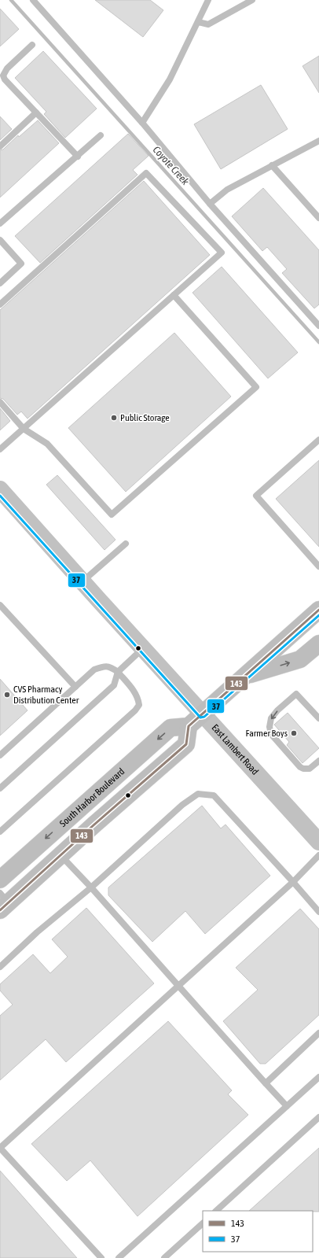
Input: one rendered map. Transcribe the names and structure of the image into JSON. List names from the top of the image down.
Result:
{
  "streets": {
    "main road": ["East Lambert Road", "South Harbor Boulevard"]
  },
  "water": ["Coyote Creek"],
  "places": ["Public Storage", "CVS Pharmacy Distribution Center", "Farmer Boys"],
  "lines": ["transit line 37", "transit line 143"],
  "legend": ["143", "37"]
}
